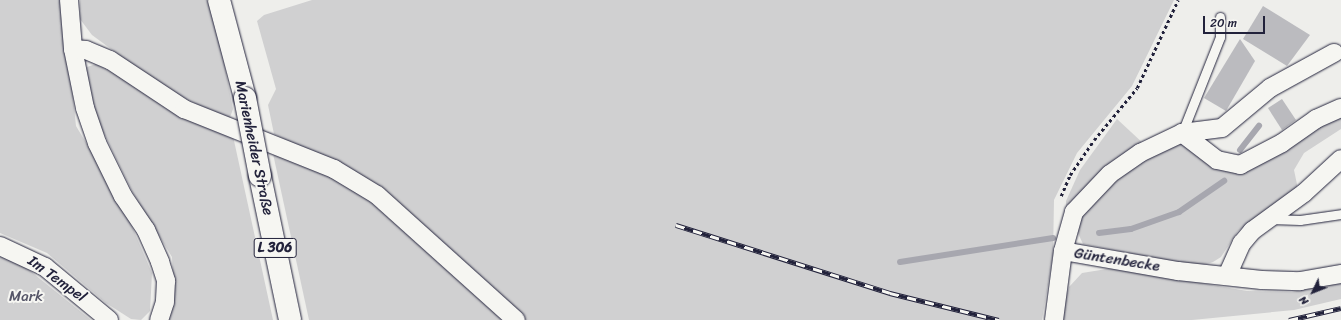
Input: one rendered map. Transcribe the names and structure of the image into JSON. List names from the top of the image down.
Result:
{
  "streets": {
    "main road": ["Marienheider Straße", "L 306"],
    "street": ["Güntenbecke", "Im Tempel"]
  },
  "parks": ["Mark"],
  "scale_bar": "20 m",
  "north": "bottom left"
}
